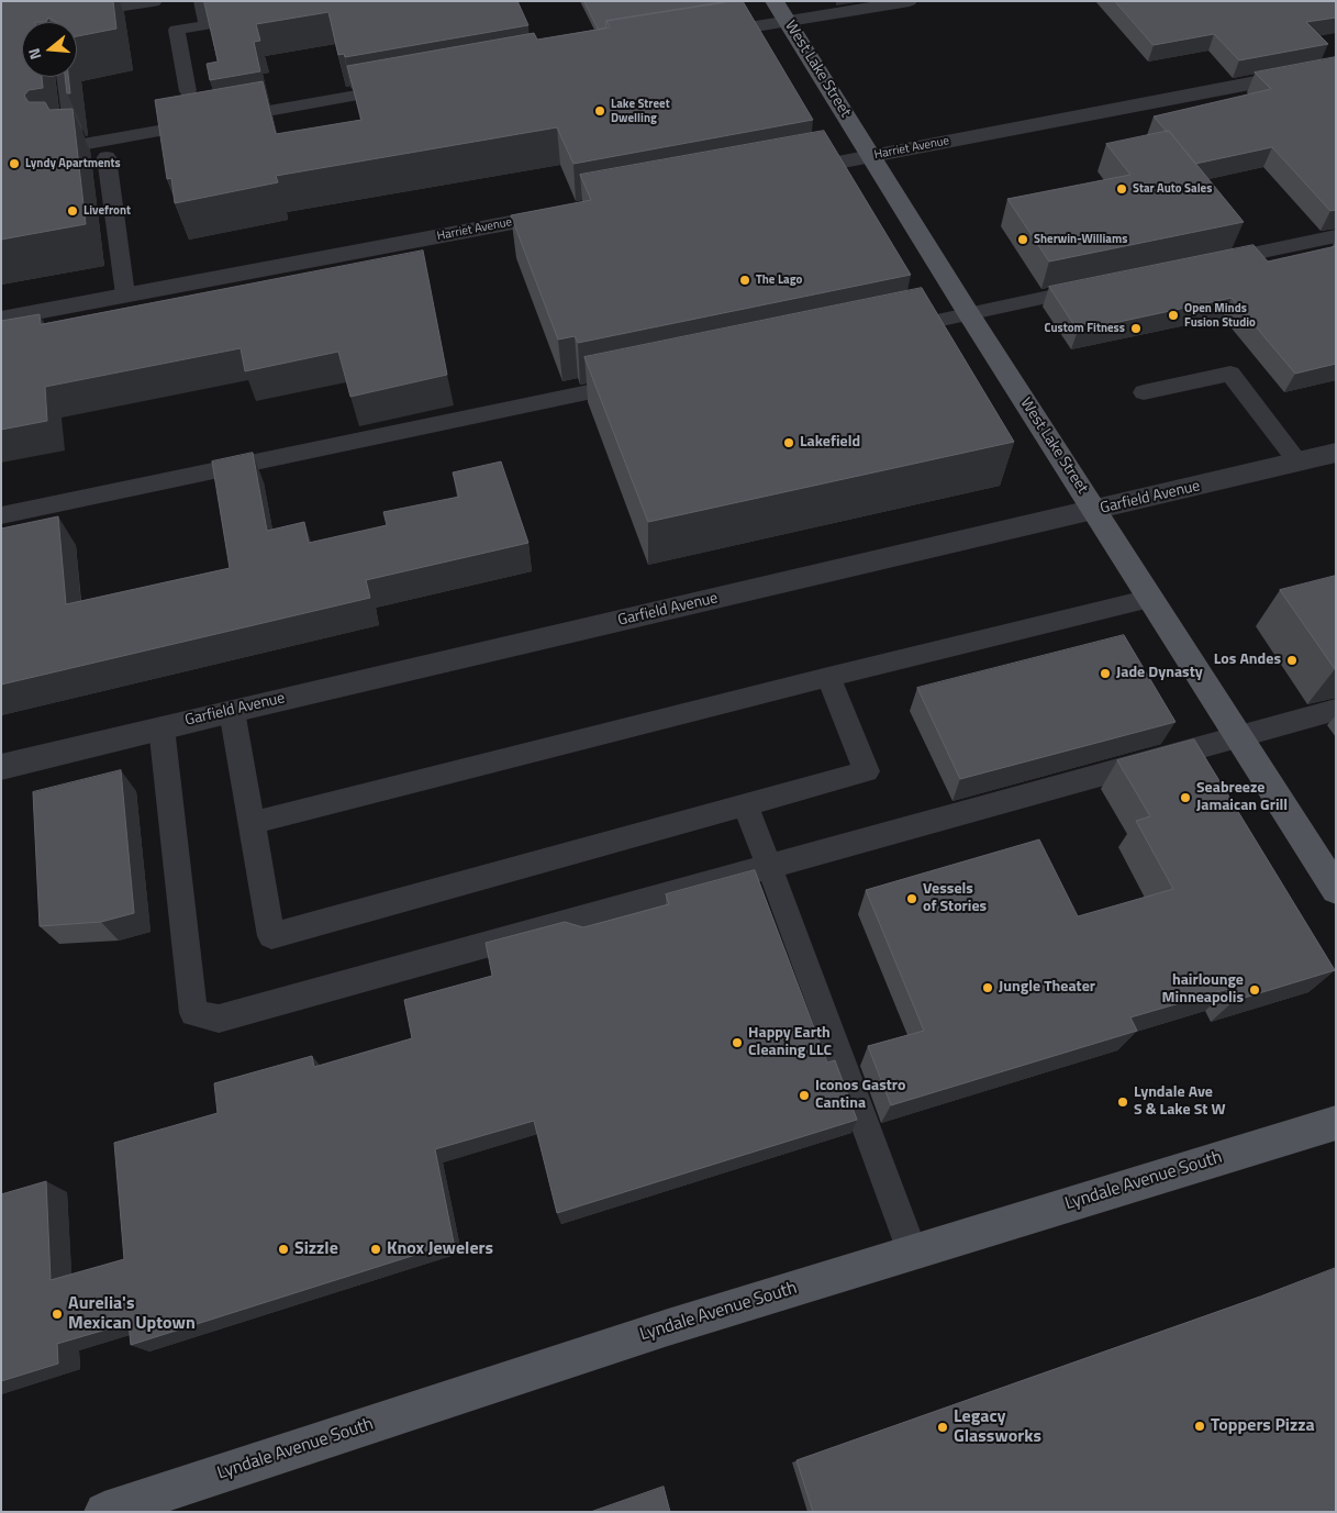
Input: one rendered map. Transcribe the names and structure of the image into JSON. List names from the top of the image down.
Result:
{
  "streets": {
    "main road": ["West Lake Street", "Lyndale Avenue South"],
    "street": ["Harriet Avenue", "Garfield Avenue"]
  },
  "crossings": [
    ["West Lake Street", "Harriet Avenue"],
    ["West Lake Street", "Garfield Avenue"]
  ],
  "places": [
    "Lake Street Dwelling",
    "Lyndy Apartments",
    "Star Auto Sales",
    "Livefront",
    "Sherwin-Williams",
    "The Lago",
    "Open Minds Fusion Studio",
    "Custom Fitness",
    "Lakefield",
    "Los Andes",
    "Jade Dynasty",
    "Seabreeze Jamaican Grill",
    "Vessels of Stories",
    "Jungle Theater",
    "hairlounge Minneapolis",
    "Happy Earth Cleaning LLC",
    "Iconos Gastro Cantina",
    "Lyndale Ave S & Lake St W",
    "Sizzle",
    "Knox Jewelers",
    "Aurelia's Mexican Uptown",
    "Toppers Pizza",
    "Legacy Glassworks"
  ],
  "north": "left"
}
